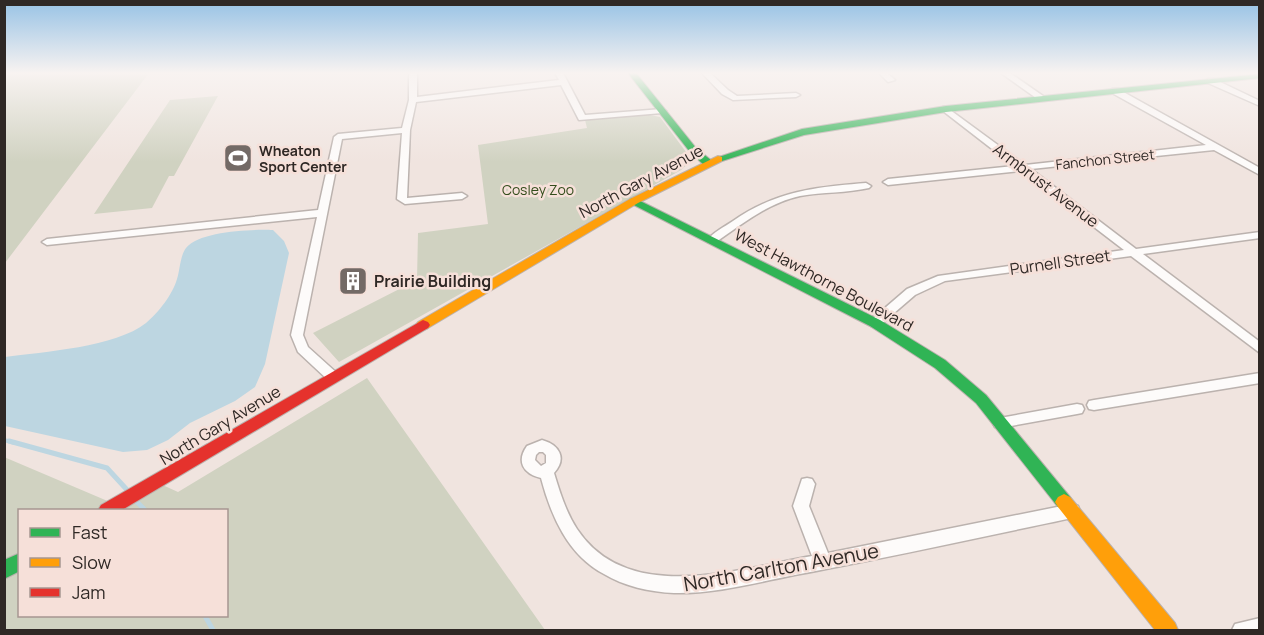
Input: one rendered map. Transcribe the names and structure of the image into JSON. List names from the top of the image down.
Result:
{
  "streets": {
    "street": [
      "Fanchon Street",
      "North Gary Avenue",
      "Armbrust Avenue",
      "Purnell Street",
      "West Hawthorne Boulevard",
      "North Carlton Avenue"
    ]
  },
  "crossings": [
    ["Fanchon Street", "Armbrust Avenue"],
    ["North Gary Avenue", "Armbrust Avenue"],
    ["North Gary Avenue", "West Hawthorne Boulevard"],
    ["Armbrust Avenue", "Purnell Street"],
    ["Purnell Street", "West Hawthorne Boulevard"],
    ["West Hawthorne Boulevard", "North Carlton Avenue"]
  ],
  "parks": ["Cosley Zoo"],
  "places": {
    "sports": ["Wheaton Sport Center"],
    "building": ["Prairie Building"]
  },
  "legend": ["Fast", "Slow", "Jam"]
}
